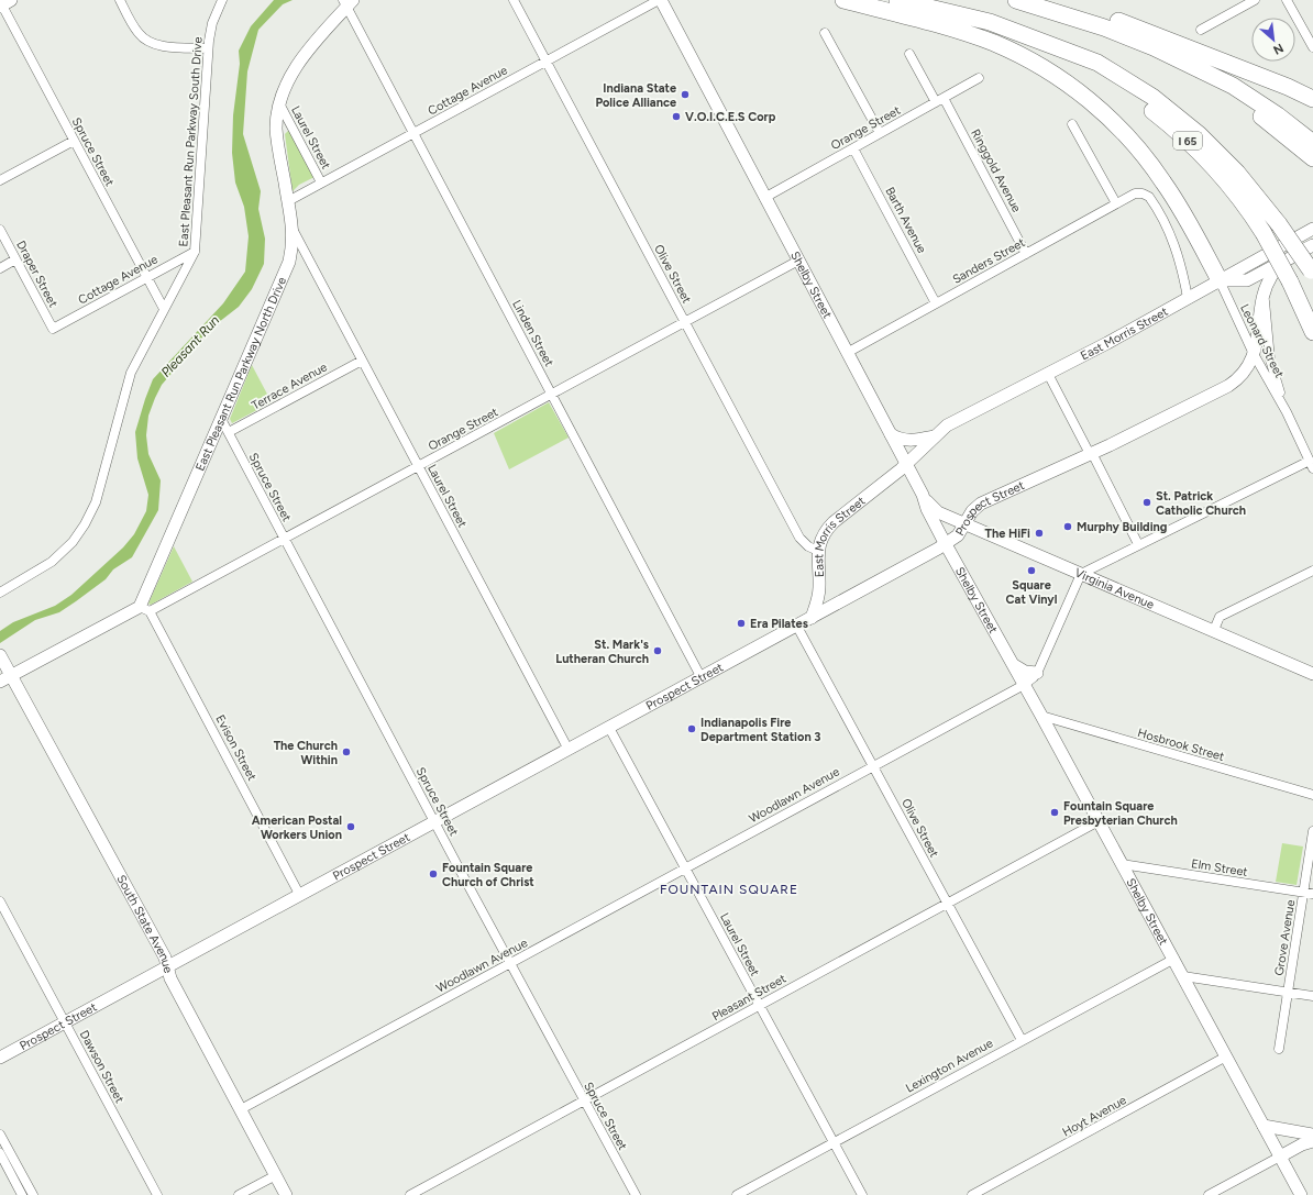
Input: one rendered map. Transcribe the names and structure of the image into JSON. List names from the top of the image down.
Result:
{
  "streets": {
    "highway": ["I 65"],
    "main road": [
      "Shelby Street",
      "East Morris Street",
      "East Pleasant Run Parkway North Drive",
      "Prospect Street",
      "Virginia Avenue",
      "South State Avenue"
    ],
    "street": [
      "Cottage Avenue",
      "Orange Street",
      "Laurel Street",
      "East Pleasant Run Parkway South Drive",
      "Spruce Street",
      "Ringgold Avenue",
      "Barth Avenue",
      "Sanders Street",
      "Draper Street",
      "Olive Street",
      "Linden Street",
      "Leonard Street",
      "Terrace Avenue",
      "Hosbrook Street",
      "Evison Street",
      "Woodlawn Avenue",
      "Elm Street",
      "Grove Avenue",
      "Pleasant Street",
      "Lexington Avenue",
      "Dawson Street",
      "Hoyt Avenue"
    ]
  },
  "crossings": [
    ["Cottage Avenue", "Laurel Street"],
    ["Cottage Avenue", "East Pleasant Run Parkway South Drive"],
    ["Cottage Avenue", "Spruce Street"],
    ["Cottage Avenue", "Draper Street"],
    ["Cottage Avenue", "Olive Street"],
    ["Cottage Avenue", "Shelby Street"],
    ["Cottage Avenue", "Linden Street"],
    ["Cottage Avenue", "East Pleasant Run Parkway North Drive"],
    ["Orange Street", "Laurel Street"],
    ["Orange Street", "Spruce Street"],
    ["Orange Street", "Ringgold Avenue"],
    ["Orange Street", "Barth Avenue"],
    ["Orange Street", "Olive Street"],
    ["Orange Street", "Shelby Street"],
    ["Orange Street", "Linden Street"],
    ["Orange Street", "East Pleasant Run Parkway North Drive"],
    ["Orange Street", "Evison Street"],
    ["Laurel Street", "East Pleasant Run Parkway North Drive"],
    ["Laurel Street", "Terrace Avenue"],
    ["Laurel Street", "Prospect Street"],
    ["Laurel Street", "Woodlawn Avenue"],
    ["Laurel Street", "Pleasant Street"],
    ["Laurel Street", "Lexington Avenue"],
    ["East Pleasant Run Parkway South Drive", "Spruce Street"],
    ["Spruce Street", "East Pleasant Run Parkway North Drive"],
    ["Spruce Street", "Terrace Avenue"],
    ["Spruce Street", "Prospect Street"],
    ["Spruce Street", "Woodlawn Avenue"],
    ["Spruce Street", "Pleasant Street"],
    ["Ringgold Avenue", "Sanders Street"],
    ["Barth Avenue", "Sanders Street"],
    ["Sanders Street", "Shelby Street"],
    ["Sanders Street", "East Morris Street"],
    ["Olive Street", "East Morris Street"],
    ["Olive Street", "Prospect Street"],
    ["Olive Street", "Woodlawn Avenue"],
    ["Olive Street", "Pleasant Street"],
    ["Olive Street", "Lexington Avenue"],
    ["Shelby Street", "East Morris Street"],
    ["Shelby Street", "Prospect Street"],
    ["Shelby Street", "Virginia Avenue"],
    ["Shelby Street", "Hosbrook Street"],
    ["Shelby Street", "Woodlawn Avenue"],
    ["Shelby Street", "Elm Street"],
    ["Shelby Street", "Pleasant Street"],
    ["Shelby Street", "Lexington Avenue"],
    ["Shelby Street", "Hoyt Avenue"],
    ["Linden Street", "East Pleasant Run Parkway North Drive"],
    ["Linden Street", "Prospect Street"],
    ["East Morris Street", "Leonard Street"],
    ["East Morris Street", "Prospect Street"],
    ["Leonard Street", "Prospect Street"],
    ["East Pleasant Run Parkway North Drive", "Evison Street"],
    ["Prospect Street", "Virginia Avenue"],
    ["Prospect Street", "Evison Street"],
    ["Prospect Street", "South State Avenue"],
    ["Prospect Street", "Dawson Street"],
    ["Virginia Avenue", "Woodlawn Avenue"],
    ["Woodlawn Avenue", "South State Avenue"],
    ["Elm Street", "Grove Avenue"]
  ],
  "districts": ["FOUNTAIN SQUARE"],
  "water": ["Pleasant Run"],
  "places": [
    "Indiana State Police Alliance",
    "V.O.I.C.E.S Corp",
    "St. Patrick Catholic Church",
    "Murphy Building",
    "The HiFi",
    "Square Cat Vinyl",
    "Era Pilates",
    "St. Mark's Lutheran Church",
    "Indianapolis Fire Department Station 3",
    "The Church Within",
    "Fountain Square Presbyterian Church",
    "American Postal Workers Union",
    "Fountain Square Church of Christ"
  ],
  "north": "bottom right"
}
